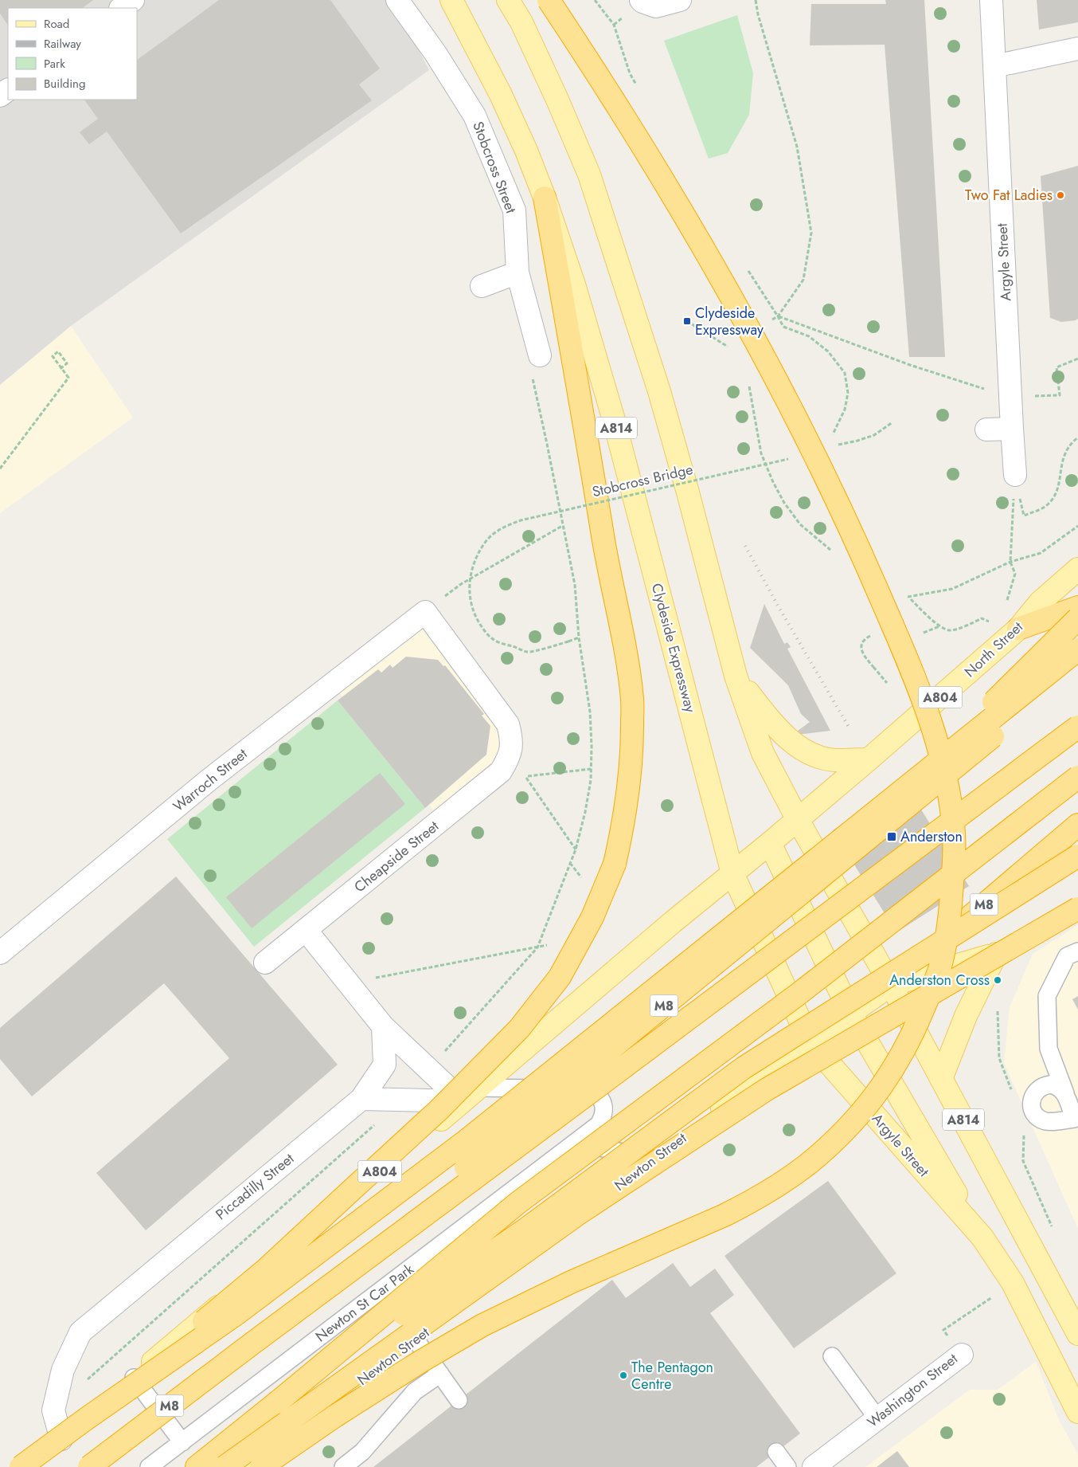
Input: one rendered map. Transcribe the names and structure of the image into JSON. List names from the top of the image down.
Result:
{
  "streets": {
    "highway": ["M8"],
    "main road": [
      "Argyle Street",
      "A814",
      "Clydeside Expressway",
      "North Street",
      "A804",
      "Newton Street"
    ],
    "street": [
      "Stobcross Street",
      "Warroch Street",
      "Cheapside Street",
      "Piccadilly Street",
      "Washington Street"
    ],
    "lane": ["Newton St Car Park"],
    "path": ["Stobcross Bridge"]
  },
  "crossings": [
    ["Argyle Street", "Clydeside Expressway"],
    ["Argyle Street", "A804"],
    ["Argyle Street", "Newton Street"],
    ["Argyle Street", "Washington Street"],
    ["A814", "North Street"],
    ["A814", "A804"],
    ["A814", "M8"],
    ["A814", "Newton Street"],
    ["Clydeside Expressway", "A804"],
    ["North Street", "A804"],
    ["A804", "Piccadilly Street"],
    ["A804", "Newton St Car Park"],
    ["Warroch Street", "Cheapside Street"],
    ["M8", "Newton Street"]
  ],
  "places": {
    "other": ["Two Fat Ladies", "Anderston Cross", "The Pentagon Centre"],
    "transit": ["Clydeside Expressway", "Anderston"]
  },
  "legend": [
    "Road",
    "Railway",
    "Park",
    "Building"
  ]
}
